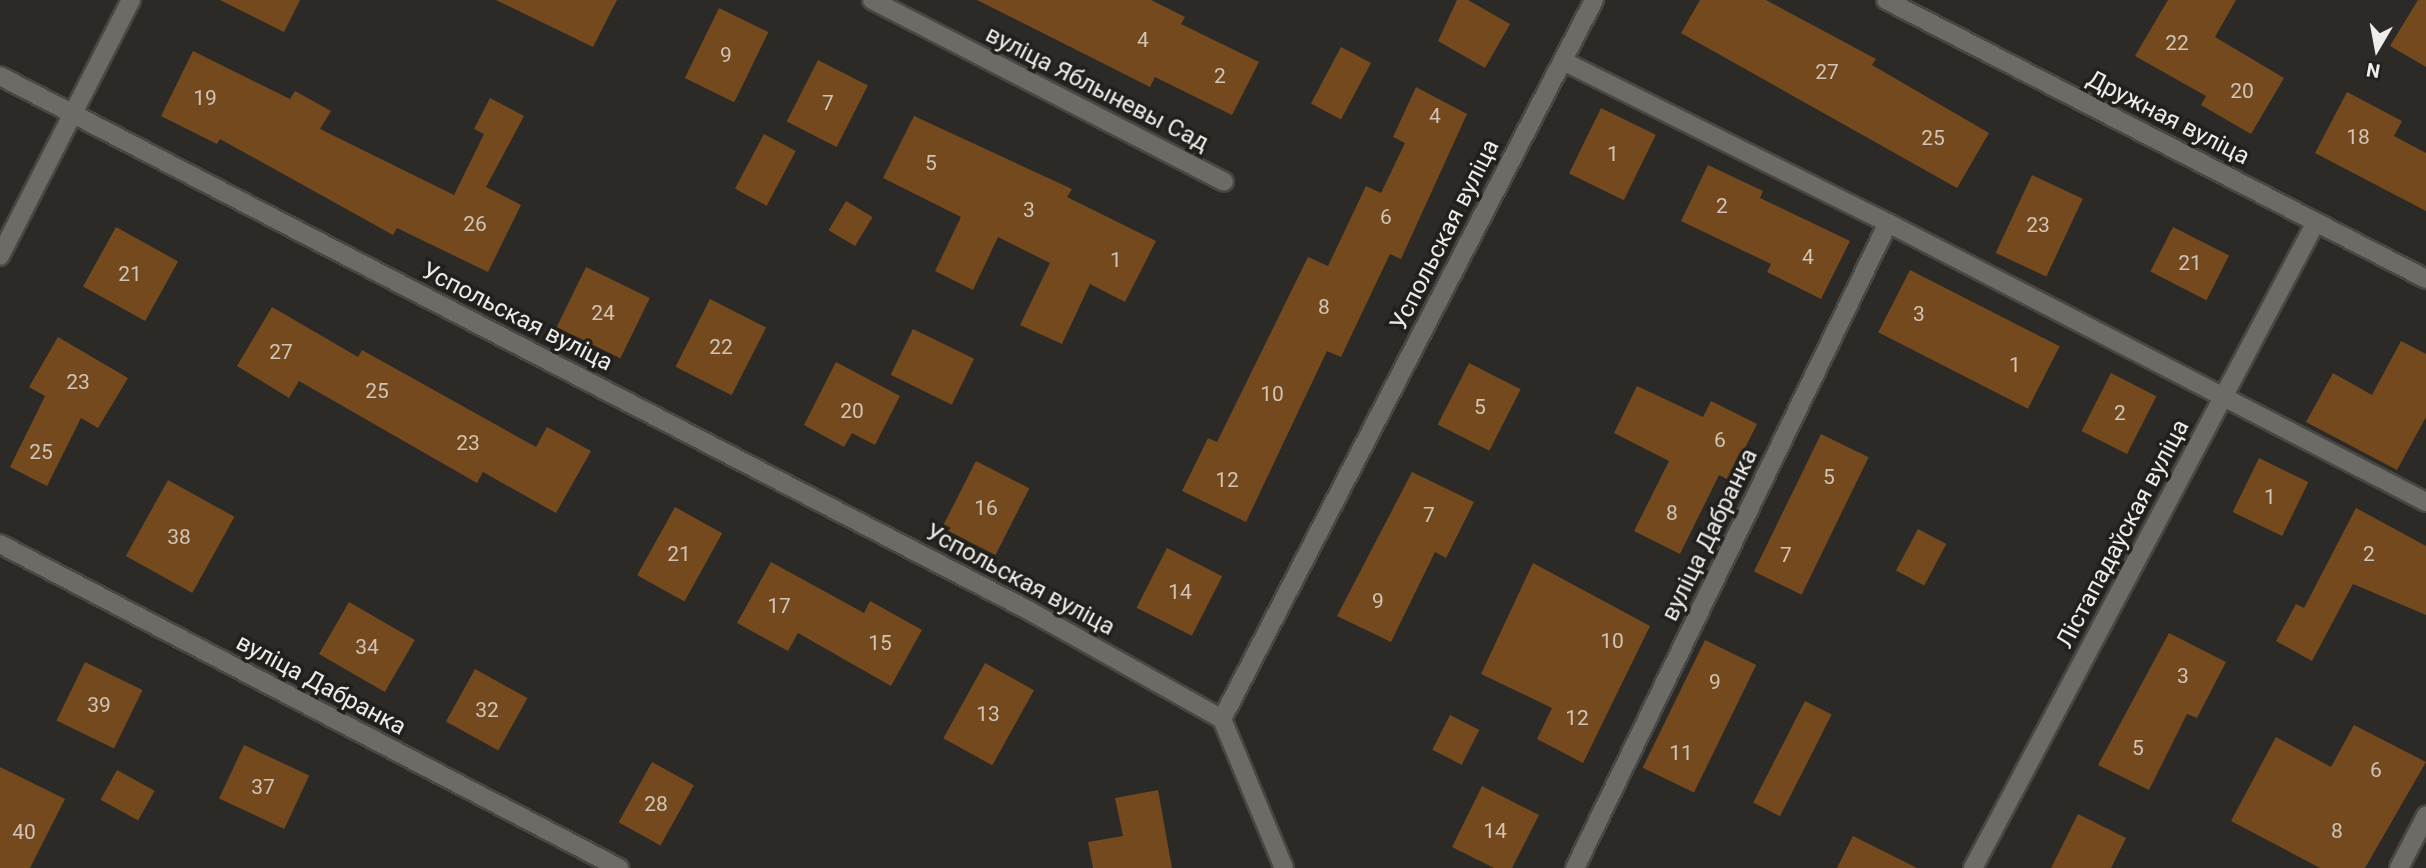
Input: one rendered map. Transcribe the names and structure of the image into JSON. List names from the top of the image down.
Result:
{
  "streets": {
    "street": [
      "вуліца Яблыневы Сад",
      "Дружная вуліца",
      "Успольская вуліца",
      "Лістападаўская вуліца",
      "вуліца Дабранка"
    ]
  },
  "crossings": [
    ["Дружная вуліца", "Лістападаўская вуліца"]
  ],
  "house_numbers": [
    "4",
    "22",
    "9",
    "27",
    "2",
    "20",
    "19",
    "7",
    "4",
    "18",
    "25",
    "1",
    "5",
    "2",
    "3",
    "6",
    "26",
    "23",
    "4",
    "1",
    "21",
    "21",
    "8",
    "24",
    "3",
    "22",
    "27",
    "1",
    "23",
    "25",
    "10",
    "5",
    "20",
    "2",
    "6",
    "23",
    "25",
    "5",
    "12",
    "1",
    "16",
    "8",
    "7",
    "38",
    "21",
    "2",
    "7",
    "14",
    "9",
    "17",
    "10",
    "15",
    "34",
    "3",
    "9",
    "39",
    "32",
    "13",
    "12",
    "5",
    "11",
    "6",
    "37",
    "28",
    "14",
    "8",
    "40"
  ],
  "north": "bottom"
}
